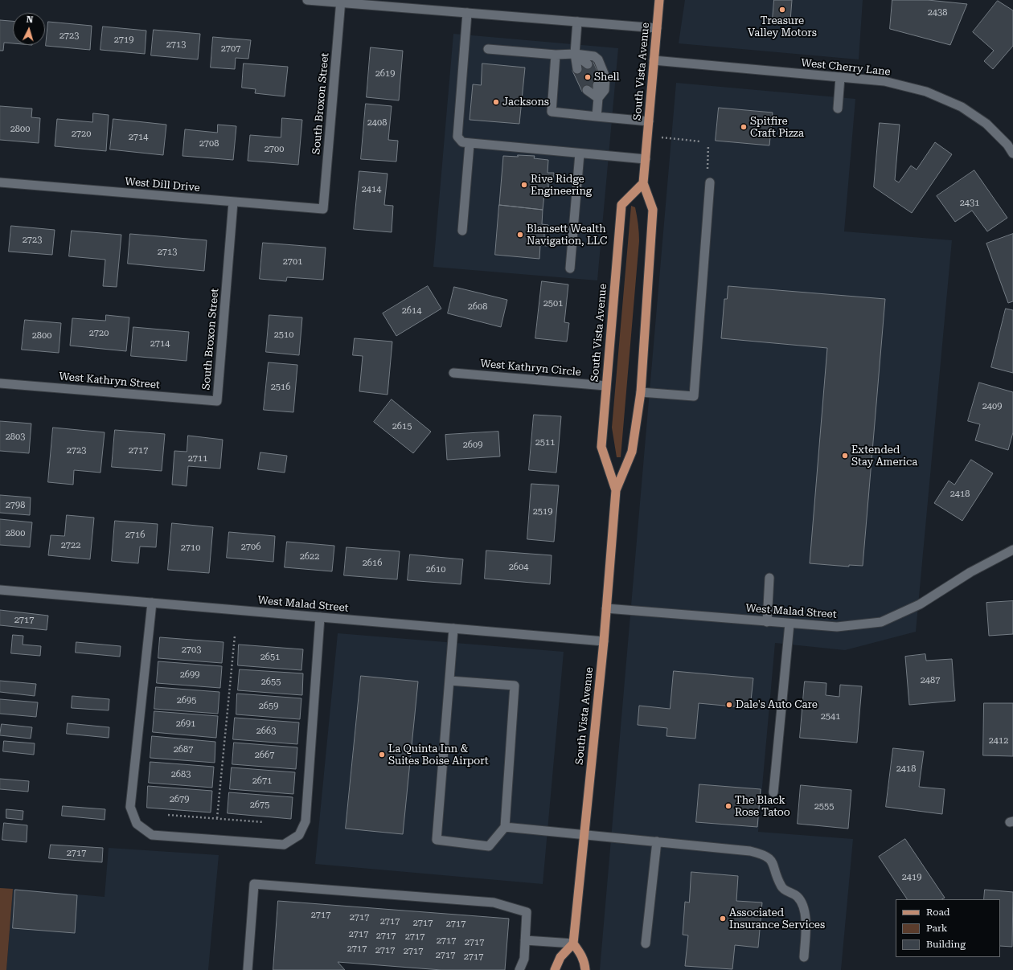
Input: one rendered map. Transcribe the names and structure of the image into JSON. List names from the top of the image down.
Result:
{
  "streets": {
    "main road": ["South Vista Avenue"],
    "street": [
      "West Cherry Lane",
      "South Broxon Street",
      "West Dill Drive",
      "West Kathryn Circle",
      "West Kathryn Street",
      "West Malad Street"
    ]
  },
  "crossings": [
    ["West Cherry Lane", "South Vista Avenue"],
    ["South Vista Avenue", "West Kathryn Circle"],
    ["South Vista Avenue", "West Malad Street"],
    ["South Broxon Street", "West Dill Drive"],
    ["South Broxon Street", "West Kathryn Street"]
  ],
  "places": [
    "Treasure Valley Motors",
    "Shell",
    "Jacksons",
    "Spitfire Craft Pizza",
    "Rive Ridge Engineering",
    "Blansett Wealth Navigation, LLC",
    "Extended Stay America",
    "Dale's Auto Care",
    "La Quinta Inn & Suites Boise Airport",
    "The Black Rose Tatoo",
    "Associated Insurance Services"
  ],
  "house_numbers": [
    "2438",
    "2723",
    "2719",
    "2713",
    "2707",
    "2619",
    "2408",
    "2800",
    "2720",
    "2714",
    "2708",
    "2700",
    "2414",
    "2431",
    "2723",
    "2713",
    "2701",
    "2501",
    "2608",
    "2614",
    "2720",
    "2510",
    "2800",
    "2714",
    "2516",
    "2409",
    "2615",
    "2803",
    "2511",
    "2609",
    "2723",
    "2717",
    "2711",
    "2418",
    "2798",
    "2519",
    "2800",
    "2716",
    "2722",
    "2706",
    "2710",
    "2622",
    "2616",
    "2604",
    "2610",
    "2717",
    "2703",
    "2651",
    "2699",
    "2487",
    "2655",
    "2695",
    "2659",
    "2541",
    "2691",
    "2663",
    "2412",
    "2687",
    "2667",
    "2418",
    "2683",
    "2671",
    "2679",
    "2675",
    "2555",
    "2717",
    "2419",
    "2717",
    "2717",
    "2717",
    "2717",
    "2717",
    "2717",
    "2717",
    "2717",
    "2717",
    "2717",
    "2717",
    "2717",
    "2717",
    "2717",
    "2717"
  ],
  "legend": ["Road", "Park", "Building"],
  "north": "top"
}
